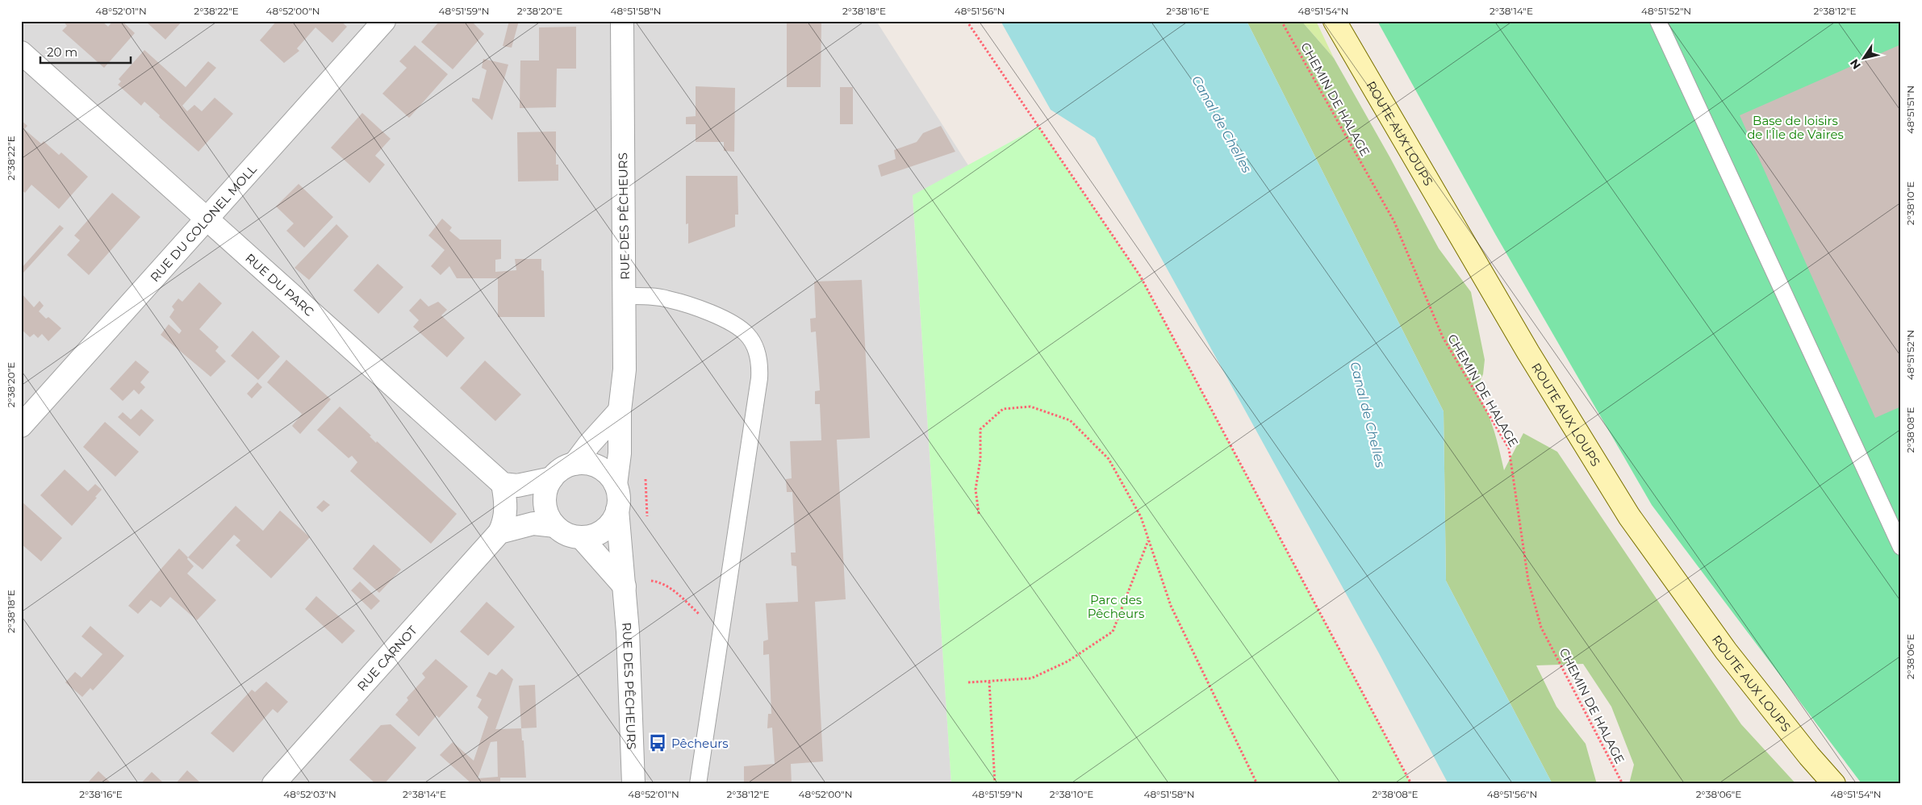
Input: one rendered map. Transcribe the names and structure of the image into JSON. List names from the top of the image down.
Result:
{
  "streets": {
    "street": [
      "ROUTE AUX LOUPS",
      "RUE DES PÊCHEURS",
      "RUE DU COLONEL MOLL",
      "RUE DU PARC",
      "RUE CARNOT"
    ],
    "path": ["CHEMIN DE HALAGE"]
  },
  "crossings": [
    ["RUE DU COLONEL MOLL", "RUE DU PARC"],
    ["RUE DU PARC", "RUE CARNOT"]
  ],
  "water": ["Canal de Chelles"],
  "parks": ["Base de loisirs de l'Île de Vaires", "Parc des Pêcheurs"],
  "places": {
    "bus stop": ["Pêcheurs"]
  },
  "scale_bar": "20 m",
  "north": "bottom left",
  "coordinates": [
    "48°52'01\"N",
    "2°38'22\"E",
    "48°52'00\"N",
    "48°51'59\"N",
    "2°38'20\"E",
    "48°51'58\"N",
    "2°38'18\"E",
    "48°51'56\"N",
    "2°38'16\"E",
    "48°51'54\"N",
    "2°38'14\"E",
    "48°51'52\"N",
    "2°38'12\"E",
    "48°51'51\"N",
    "2°38'10\"E",
    "2°38'08\"E",
    "2°38'06\"E",
    "48°52'03\"N"
  ]
}
